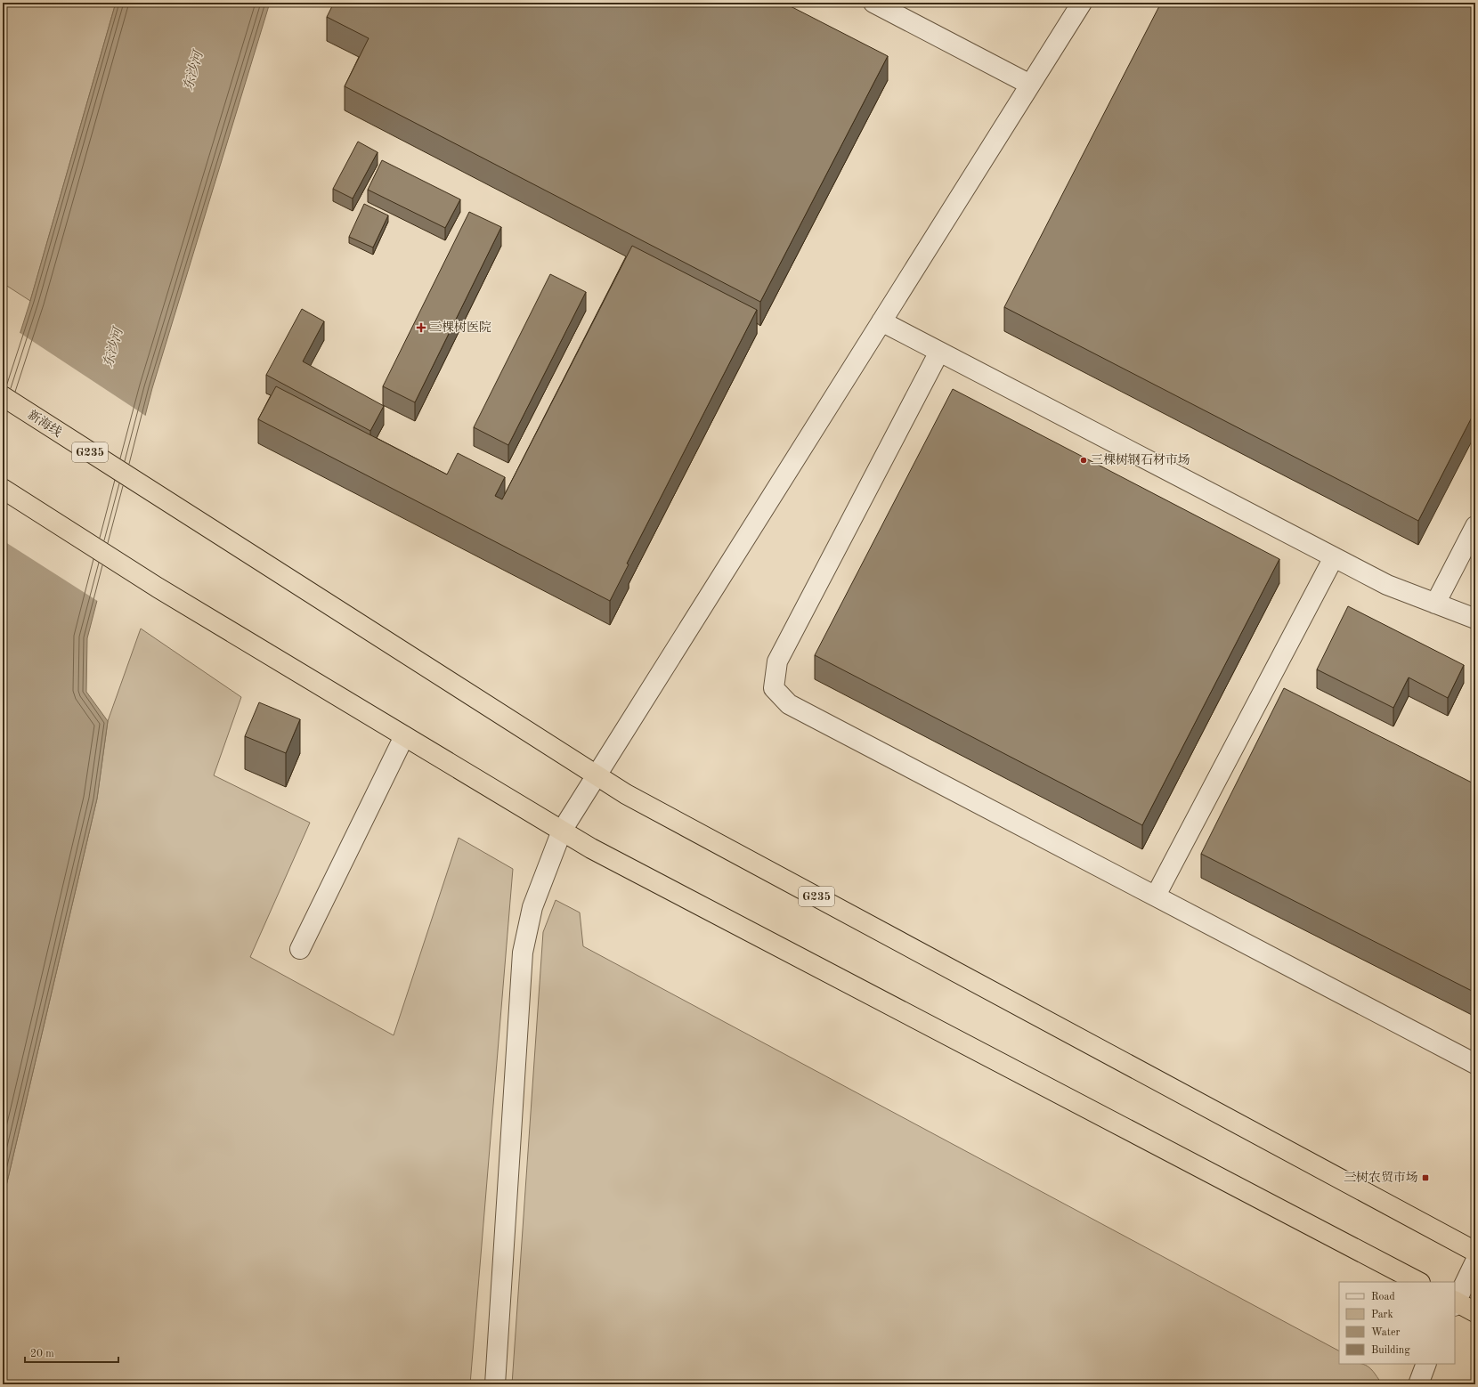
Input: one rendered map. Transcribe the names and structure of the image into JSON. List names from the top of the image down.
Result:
{
  "streets": {
    "highway": ["新海线", "G235"]
  },
  "crossings": [
    ["新海线", "G235"]
  ],
  "water": ["东沙河"],
  "places": {
    "health": ["三棵树医院"],
    "other": ["三棵树钢石材市场"],
    "transit": ["三树农贸市场"]
  },
  "legend": [
    "Road",
    "Park",
    "Water",
    "Building"
  ],
  "scale_bar": "20 m"
}
